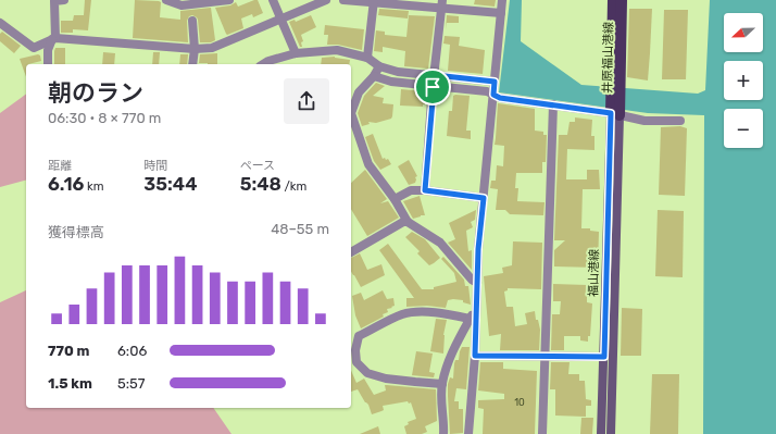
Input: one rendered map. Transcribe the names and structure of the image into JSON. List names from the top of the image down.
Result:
{
  "streets": {
    "main road": ["井原福山港線", "福山港線"]
  },
  "crossings": [
    ["井原福山港線", "福山港線"]
  ],
  "house_numbers": ["10"],
  "north": "left",
  "page": {
    "map_buttons": ["+", "−"],
    "heading": ["朝のラン", "06:30 · 8 × 770 m"],
    "stats": [
      ["距離", "6.16 km"],
      ["時間", "35:44"],
      ["ペース", "5:48 /km"]
    ],
    "chart": ["獲得標高", "48–55 m"],
    "list": [
      {
        "name": "770 m",
        "note": "6:06"
      },
      {
        "name": "1.5 km",
        "note": "5:57"
      }
    ]
  }
}
